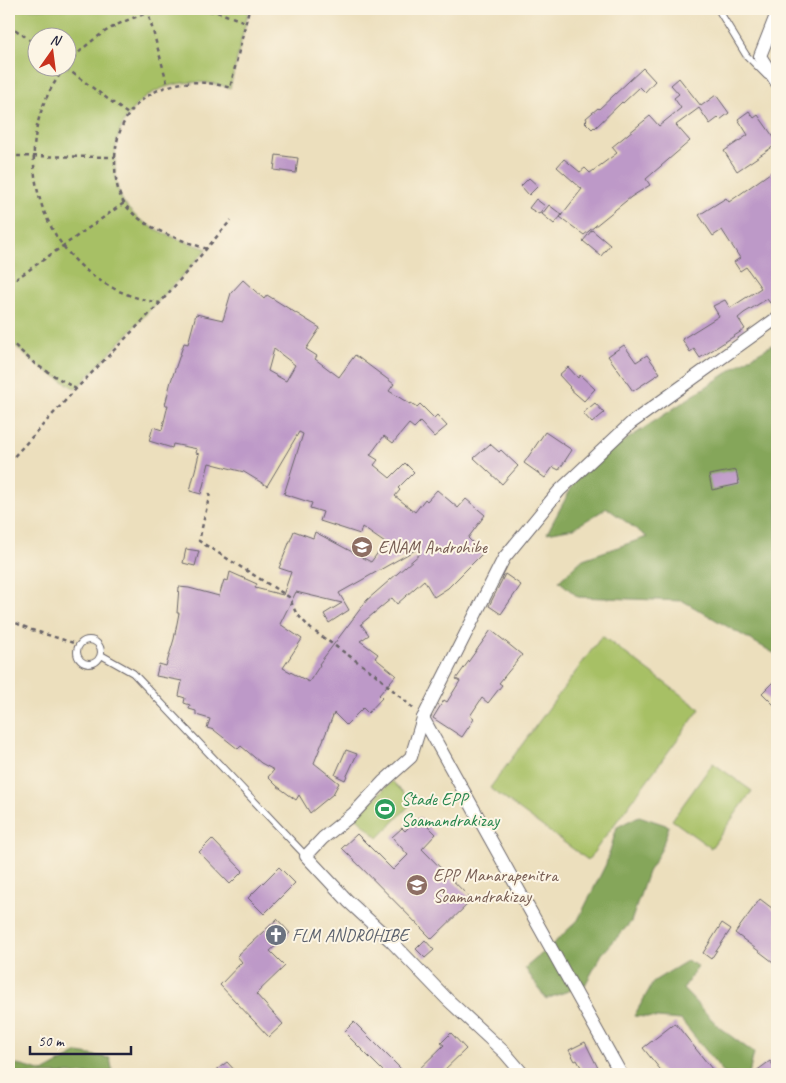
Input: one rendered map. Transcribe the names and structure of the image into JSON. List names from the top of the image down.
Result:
{
  "places": {
    "school or university": ["ENAM Androhibe", "EPP Manarapenitra Soamandrakizay"],
    "sports": ["Stade EPP Soamandrakizay"],
    "church": ["FLM ANDROHIBE"]
  },
  "scale_bar": "50 m",
  "north": "top"
}
